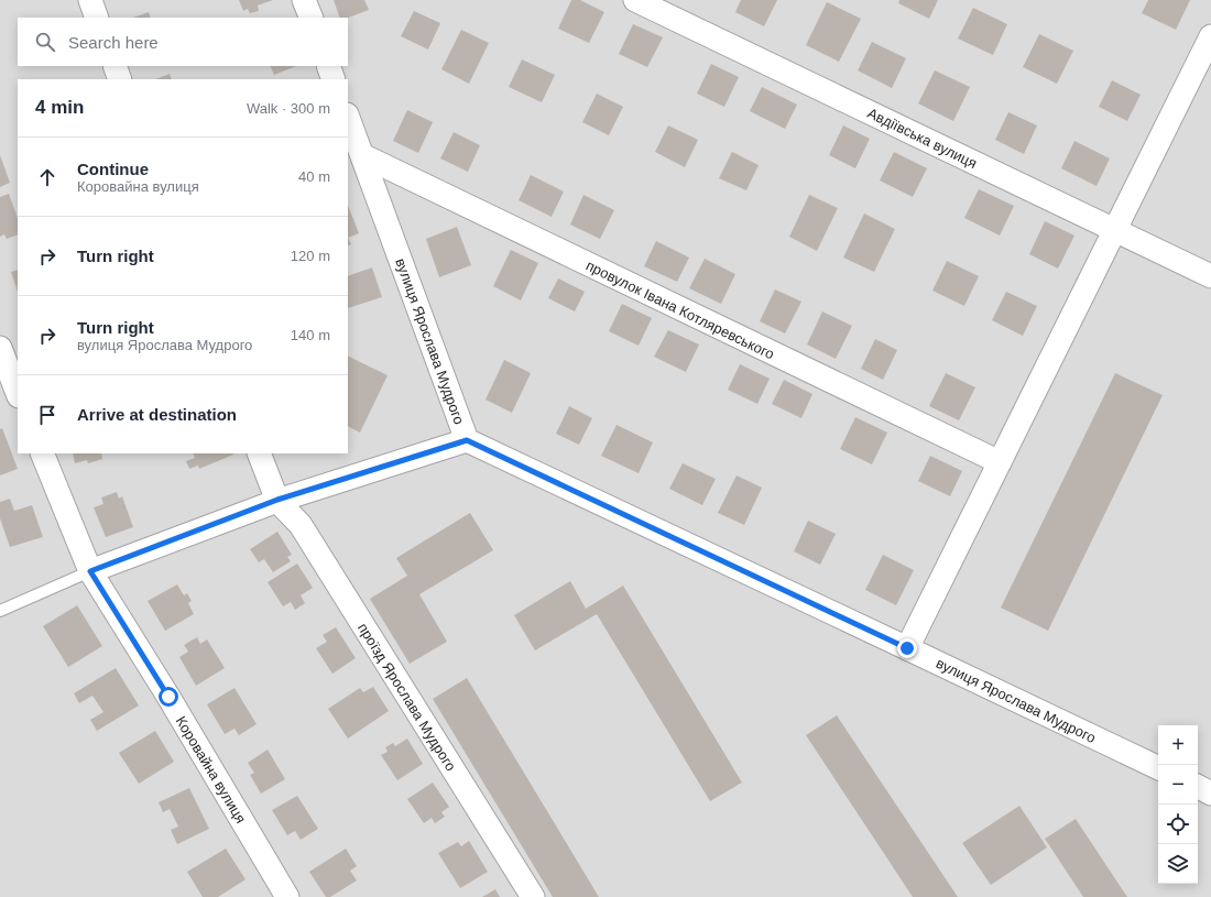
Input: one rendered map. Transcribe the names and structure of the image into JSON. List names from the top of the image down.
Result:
{
  "streets": {
    "street": [
      "Авдіївська вулиця",
      "провулок Івана Котляревського",
      "вулиця Ярослава Мудрого",
      "проїзд Ярослава Мудрого",
      "Коровайна вулиця"
    ]
  },
  "crossings": [
    ["провулок Івана Котляревського", "вулиця Ярослава Мудрого"]
  ],
  "page": {
    "search": "Search here",
    "heading": ["4 min", "Walk · 300 m"],
    "list": [
      ["Continue", "Коровайна вулиця", "40 m"],
      ["Turn right", "120 m"],
      ["Turn right", "вулиця Ярослава Мудрого", "140 m"],
      "Arrive at destination"
    ],
    "map_buttons": ["+", "−"]
  }
}
